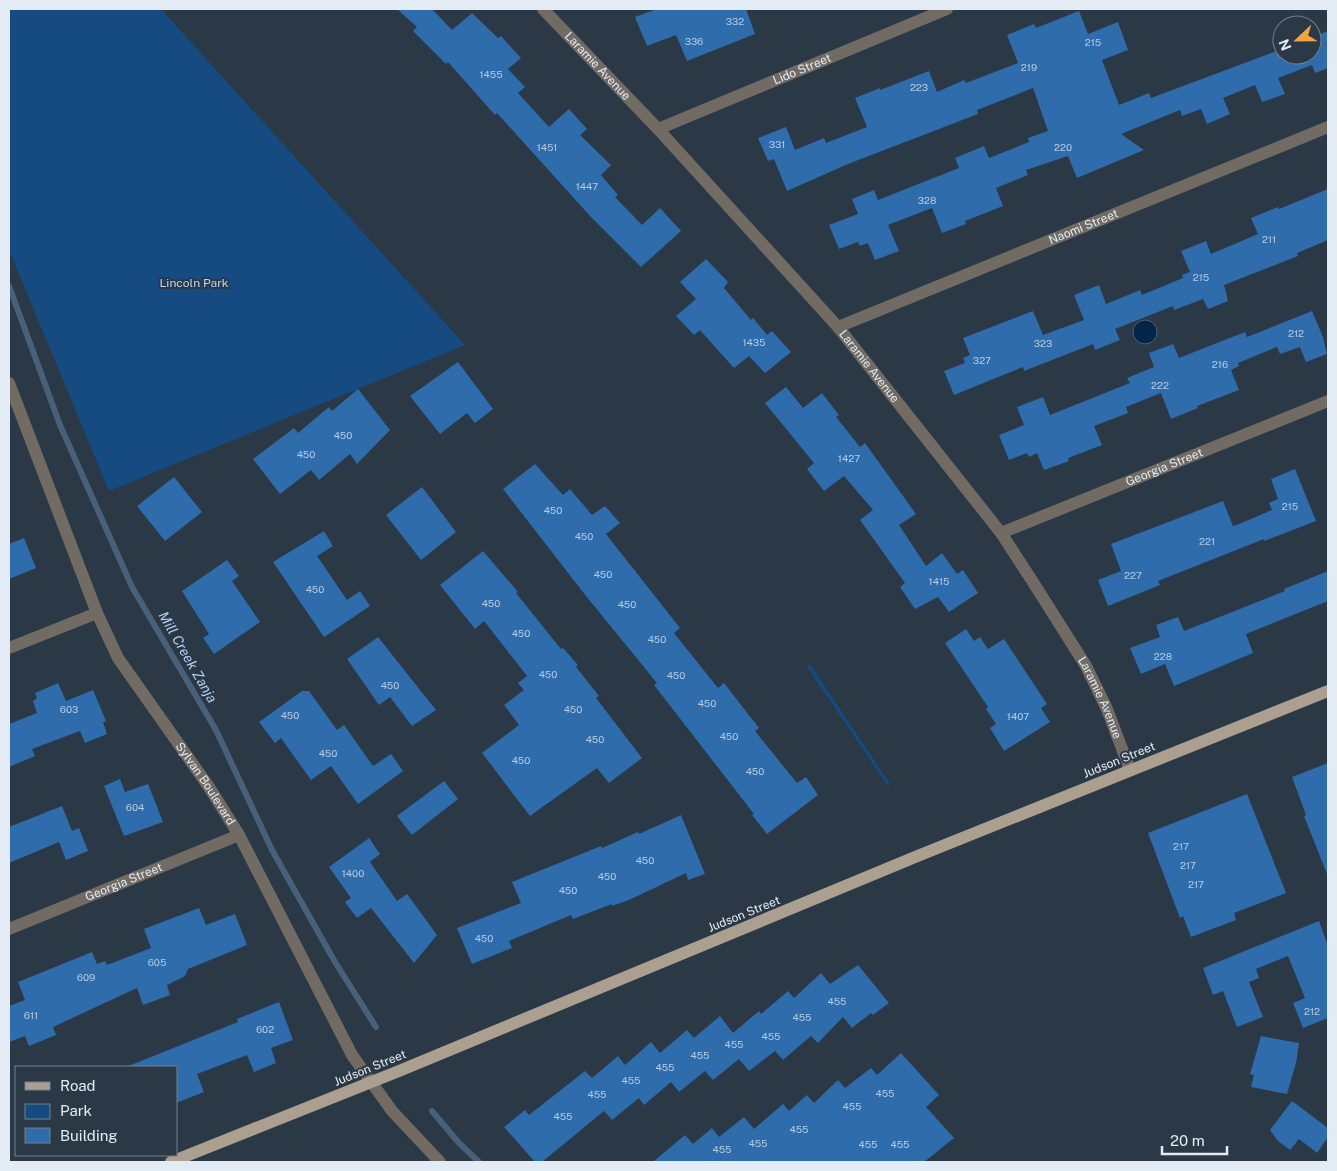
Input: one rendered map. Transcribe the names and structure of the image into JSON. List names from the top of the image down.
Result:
{
  "streets": {
    "main road": ["Judson Street"],
    "street": [
      "Laramie Avenue",
      "Lido Street",
      "Naomi Street",
      "Georgia Street",
      "Sylvan Boulevard"
    ]
  },
  "crossings": [
    ["Laramie Avenue", "Lido Street"],
    ["Laramie Avenue", "Naomi Street"],
    ["Laramie Avenue", "Georgia Street"],
    ["Laramie Avenue", "Judson Street"],
    ["Georgia Street", "Sylvan Boulevard"],
    ["Judson Street", "Sylvan Boulevard"]
  ],
  "water": ["Mill Creek Zanja"],
  "parks": ["Lincoln Park"],
  "house_numbers": [
    "332",
    "336",
    "215",
    "219",
    "1455",
    "223",
    "331",
    "1451",
    "220",
    "1447",
    "328",
    "211",
    "215",
    "212",
    "1435",
    "323",
    "327",
    "216",
    "222",
    "450",
    "450",
    "1427",
    "215",
    "450",
    "450",
    "221",
    "450",
    "227",
    "1415",
    "450",
    "450",
    "450",
    "450",
    "450",
    "228",
    "450",
    "450",
    "450",
    "450",
    "603",
    "450",
    "450",
    "1407",
    "450",
    "450",
    "450",
    "450",
    "450",
    "604",
    "217",
    "450",
    "217",
    "1400",
    "450",
    "217",
    "450",
    "450",
    "605",
    "609",
    "455",
    "212",
    "611",
    "455",
    "602",
    "455",
    "455",
    "455",
    "455",
    "455",
    "455",
    "455",
    "455",
    "455",
    "455",
    "455",
    "455",
    "455",
    "455"
  ],
  "legend": ["Road", "Park", "Building"],
  "scale_bar": "20 m",
  "north": "left"
}
